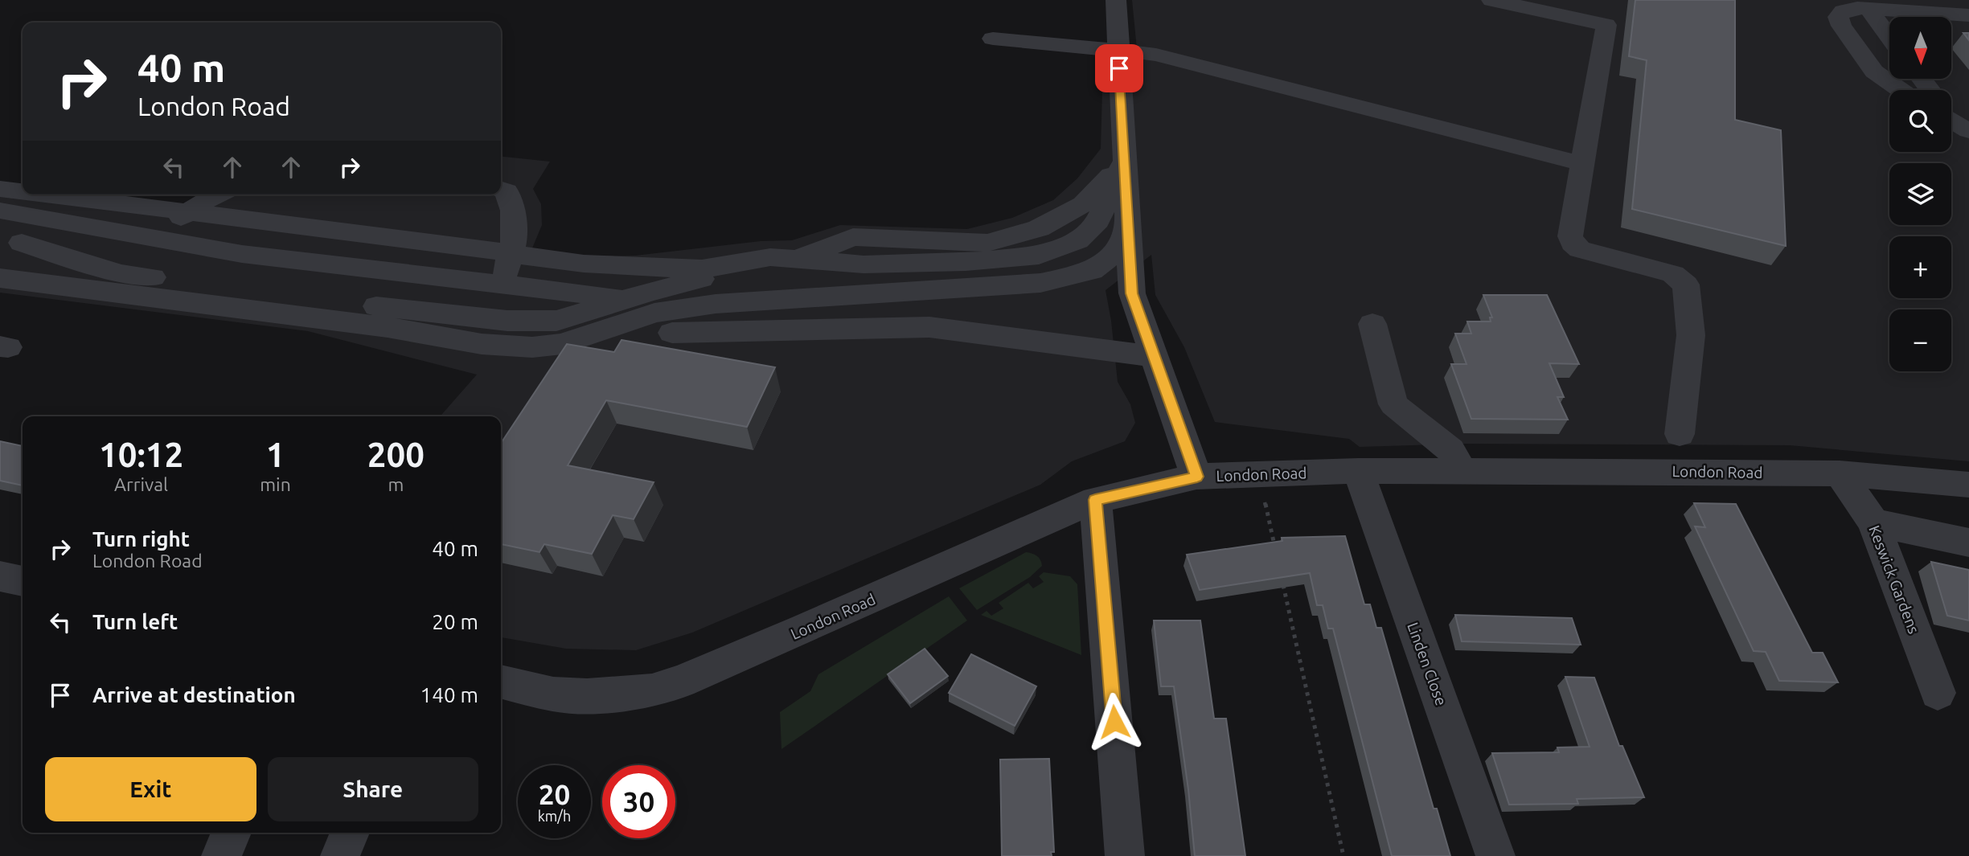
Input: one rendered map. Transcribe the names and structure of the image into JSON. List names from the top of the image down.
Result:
{
  "streets": {
    "street": ["London Road", "Keswick Gardens", "Linden Close"]
  },
  "crossings": [
    ["London Road", "Keswick Gardens"],
    ["London Road", "Linden Close"]
  ],
  "north": "bottom",
  "page": {
    "map_buttons": ["+", "−"],
    "turn": ["40 m", "London Road"],
    "eta": [
      "10:12",
      "Arrival",
      "1",
      "min",
      "200",
      "m"
    ],
    "list": [
      {
        "name": "Turn right",
        "note": "London Road",
        "value": "40 m"
      },
      {
        "name": "Turn left",
        "value": "20 m"
      },
      {
        "name": "Arrive at destination",
        "value": "140 m"
      }
    ],
    "buttons": ["Exit", "Share"],
    "speed": "20 km/h",
    "limit": "30"
  }
}
